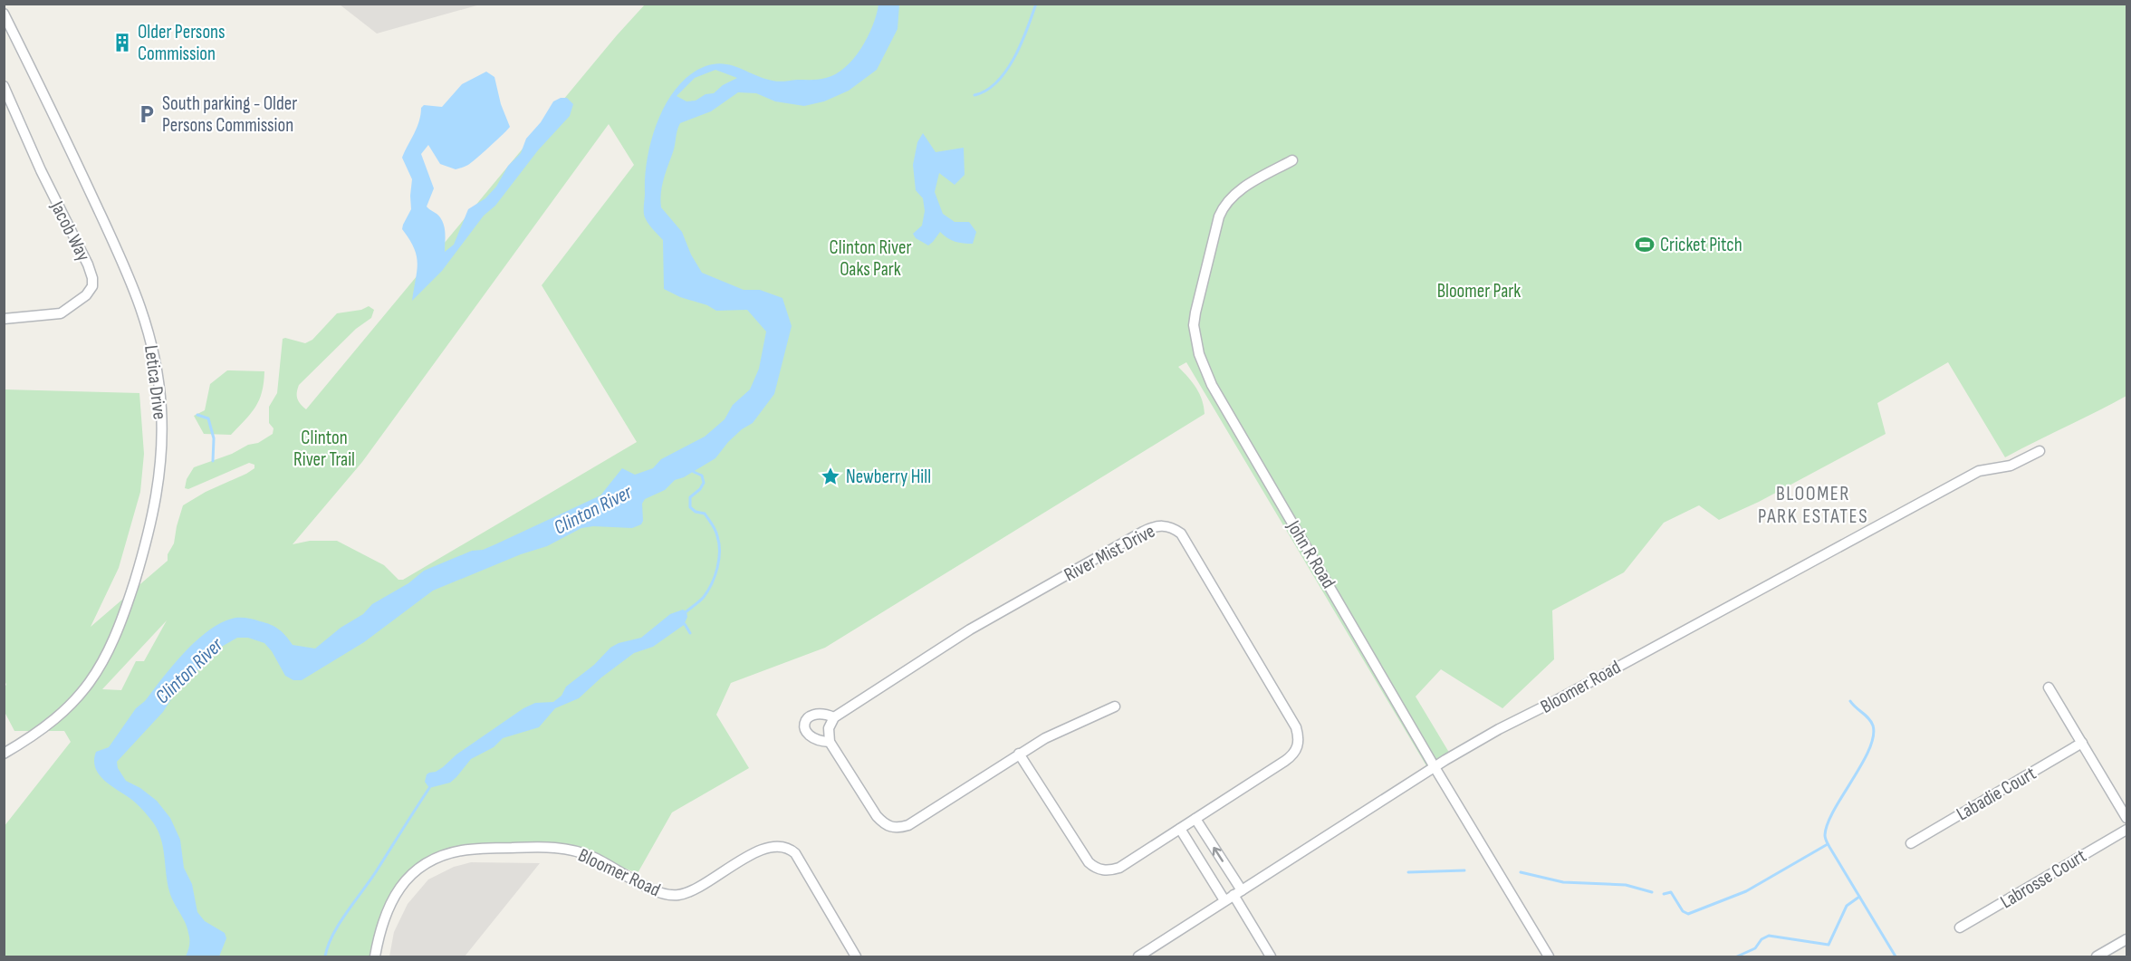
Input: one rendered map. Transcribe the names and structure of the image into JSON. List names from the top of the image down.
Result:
{
  "streets": {
    "street": [
      "Jacob Way",
      "Letica Drive",
      "River Mist Drive",
      "John R Road",
      "Bloomer Road",
      "Labadie Court",
      "Labrosse Court"
    ]
  },
  "crossings": [
    ["John R Road", "Bloomer Road"]
  ],
  "districts": ["BLOOMER PARK ESTATES"],
  "water": ["Clinton River"],
  "parks": ["Clinton River Oaks Park", "Bloomer Park", "Clinton River Trail"],
  "places": {
    "building": ["Older Persons Commission"],
    "parking": ["South parking - Older Persons Commission"],
    "sports": ["Cricket Pitch"],
    "place": ["Newberry Hill"]
  }
}
